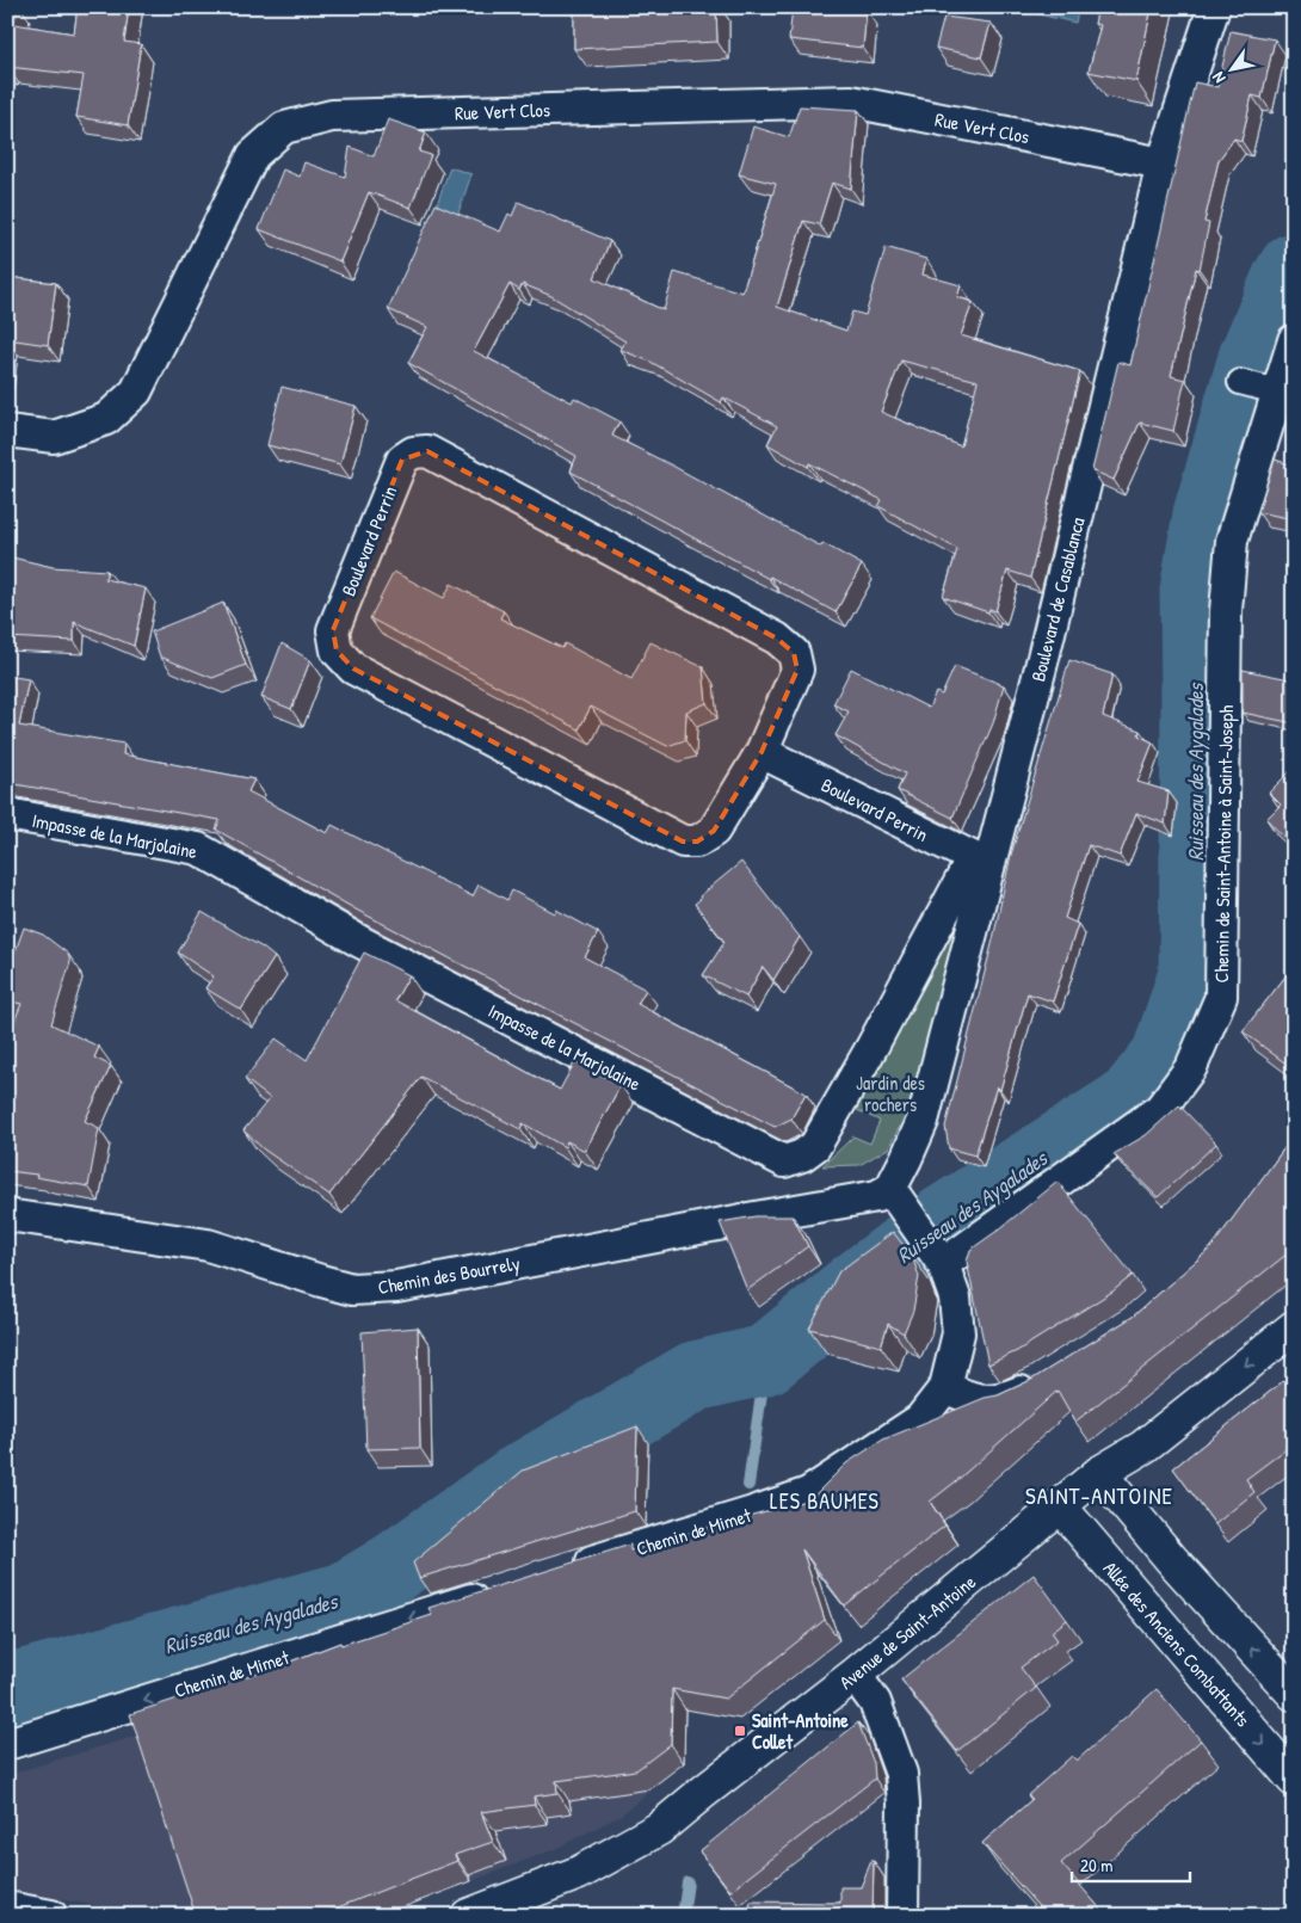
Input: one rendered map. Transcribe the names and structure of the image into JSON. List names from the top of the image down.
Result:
{
  "streets": {
    "main road": ["Avenue de Saint-Antoine", "Allée des Anciens Combattants"],
    "street": [
      "Rue Vert Clos",
      "Boulevard Perrin",
      "Boulevard de Casablanca",
      "Impasse de la Marjolaine",
      "Chemin de Saint-Antoine à Saint-Joseph",
      "Chemin des Bourrely",
      "Chemin de Mimet"
    ]
  },
  "crossings": [
    ["Rue Vert Clos", "Boulevard de Casablanca"],
    ["Boulevard Perrin", "Boulevard de Casablanca"],
    ["Boulevard Perrin", "Impasse de la Marjolaine"],
    ["Boulevard de Casablanca", "Impasse de la Marjolaine"],
    ["Boulevard de Casablanca", "Chemin des Bourrely"],
    ["Avenue de Saint-Antoine", "Allée des Anciens Combattants"]
  ],
  "one_way": ["Chemin de Mimet"],
  "districts": ["SAINT-ANTOINE", "LES BAUMES"],
  "water": ["Ruisseau des Aygalades"],
  "parks": ["Jardin des rochers"],
  "places": {
    "transit": ["Saint-Antoine Collet"]
  },
  "scale_bar": "20 m",
  "north": "bottom left"
}
